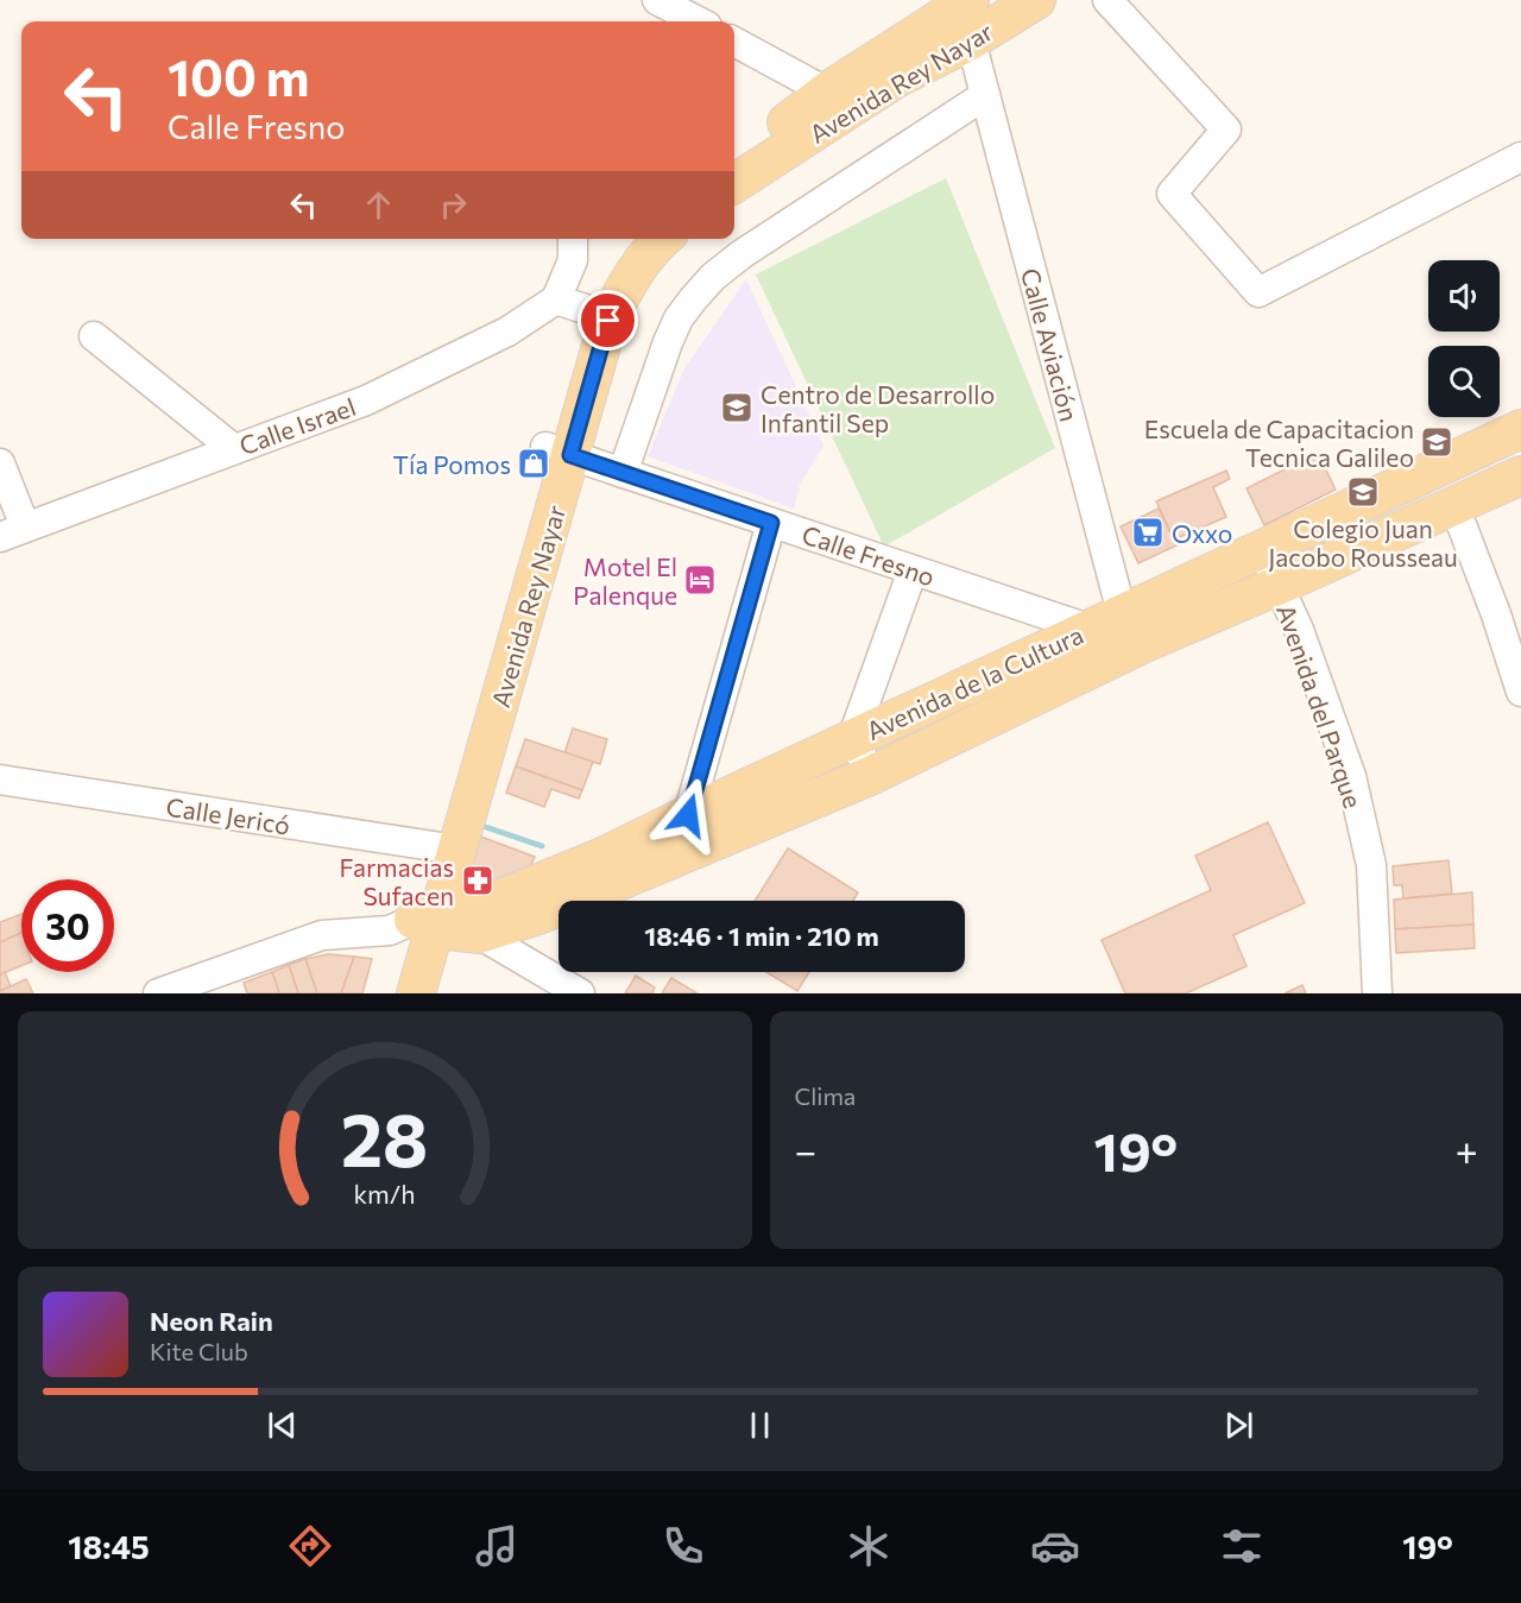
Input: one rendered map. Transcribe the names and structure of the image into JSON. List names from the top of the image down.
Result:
{
  "streets": {
    "main road": ["Avenida Rey Nayar", "Avenida de la Cultura"],
    "street": [
      "Calle Aviación",
      "Calle Israel",
      "Calle Fresno",
      "Avenida del Parque",
      "Calle Jericó"
    ]
  },
  "crossings": [
    ["Avenida Rey Nayar", "Calle Aviación"],
    ["Avenida Rey Nayar", "Calle Israel"],
    ["Avenida Rey Nayar", "Calle Fresno"],
    ["Avenida Rey Nayar", "Avenida de la Cultura"],
    ["Avenida Rey Nayar", "Calle Jericó"],
    ["Calle Aviación", "Calle Fresno"],
    ["Calle Aviación", "Avenida de la Cultura"],
    ["Calle Fresno", "Avenida de la Cultura"],
    ["Avenida de la Cultura", "Avenida del Parque"]
  ],
  "places": {
    "school or university": ["Centro de Desarrollo Infantil Sep", "Escuela de Capacitacion Tecnica Galileo", "Colegio Juan Jacobo Rousseau"],
    "shop": ["Tía Pomos"],
    "supermarket": ["Oxxo"],
    "hotel": ["Motel El Palenque"],
    "pharmacy": ["Farmacias Sufacen"]
  },
  "page": {
    "turn": ["100 m", "Calle Fresno"],
    "limit": "30",
    "trip": "18:46 · 1 min · 210 m",
    "tile": "Clima",
    "heat": ["−", "19°", "+"],
    "song": ["Neon Rain", "Kite Club"],
    "tabs": ["18:45", "19°"],
    "gauge": ["28", "km/h"]
  }
}
